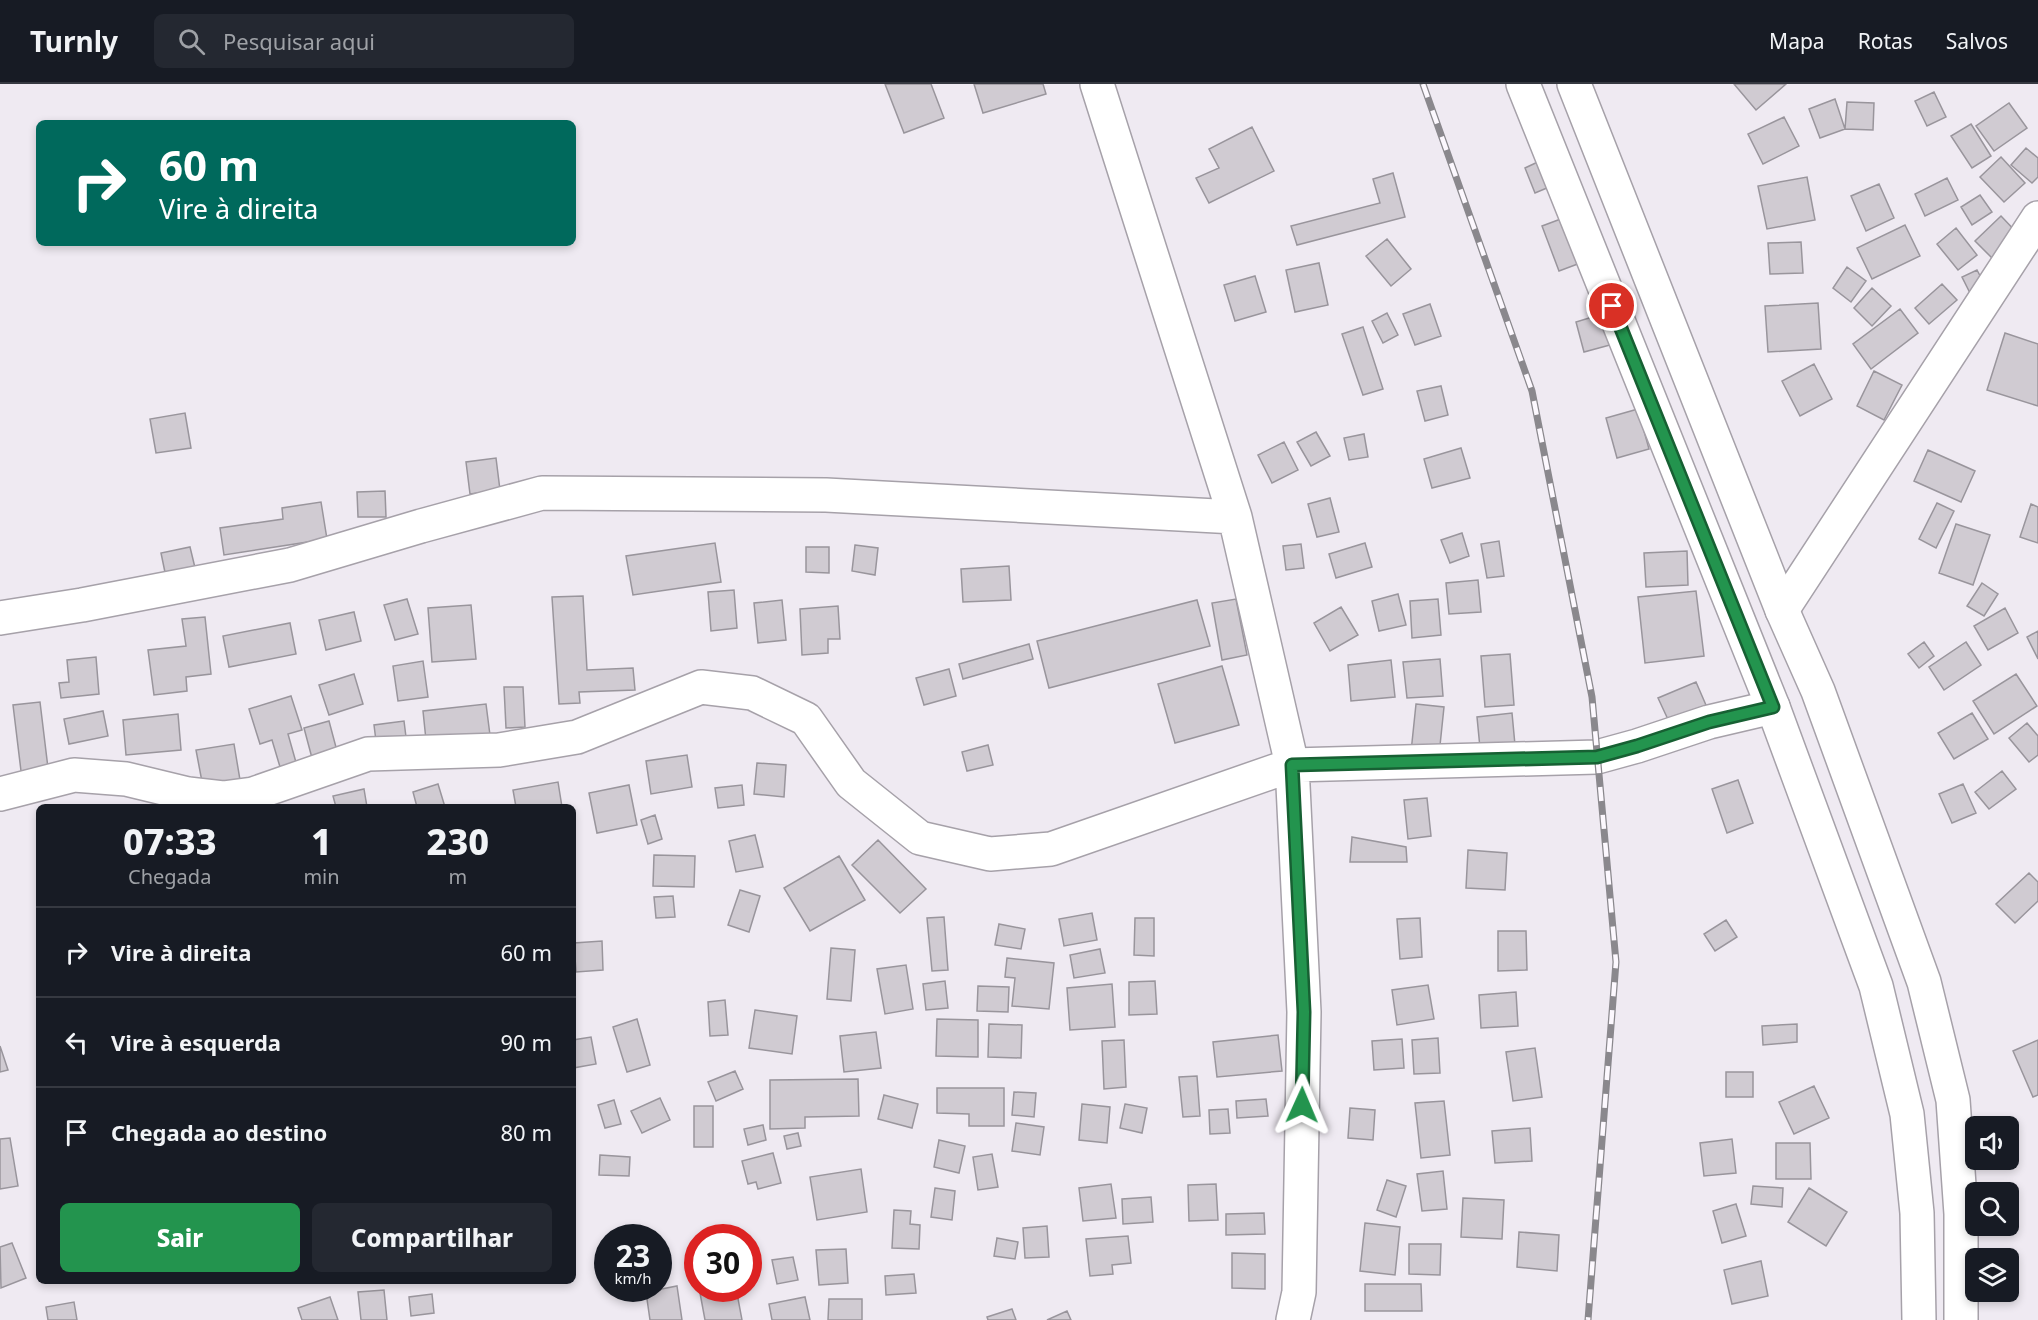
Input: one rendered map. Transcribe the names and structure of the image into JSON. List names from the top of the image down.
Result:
{
  "page": {
    "header": "Turnly",
    "search": "Pesquisar aqui",
    "nav": ["Mapa", "Rotas", "Salvos"],
    "turn": ["60 m", "Vire à direita"],
    "eta": [
      "07:33",
      "Chegada",
      "1",
      "min",
      "230",
      "m"
    ],
    "list": [
      {
        "name": "Vire à direita",
        "value": "60 m"
      },
      {
        "name": "Vire à esquerda",
        "value": "90 m"
      },
      {
        "name": "Chegada ao destino",
        "value": "80 m"
      }
    ],
    "buttons": ["Sair", "Compartilhar"],
    "speed": "23 km/h",
    "limit": "30"
  }
}
